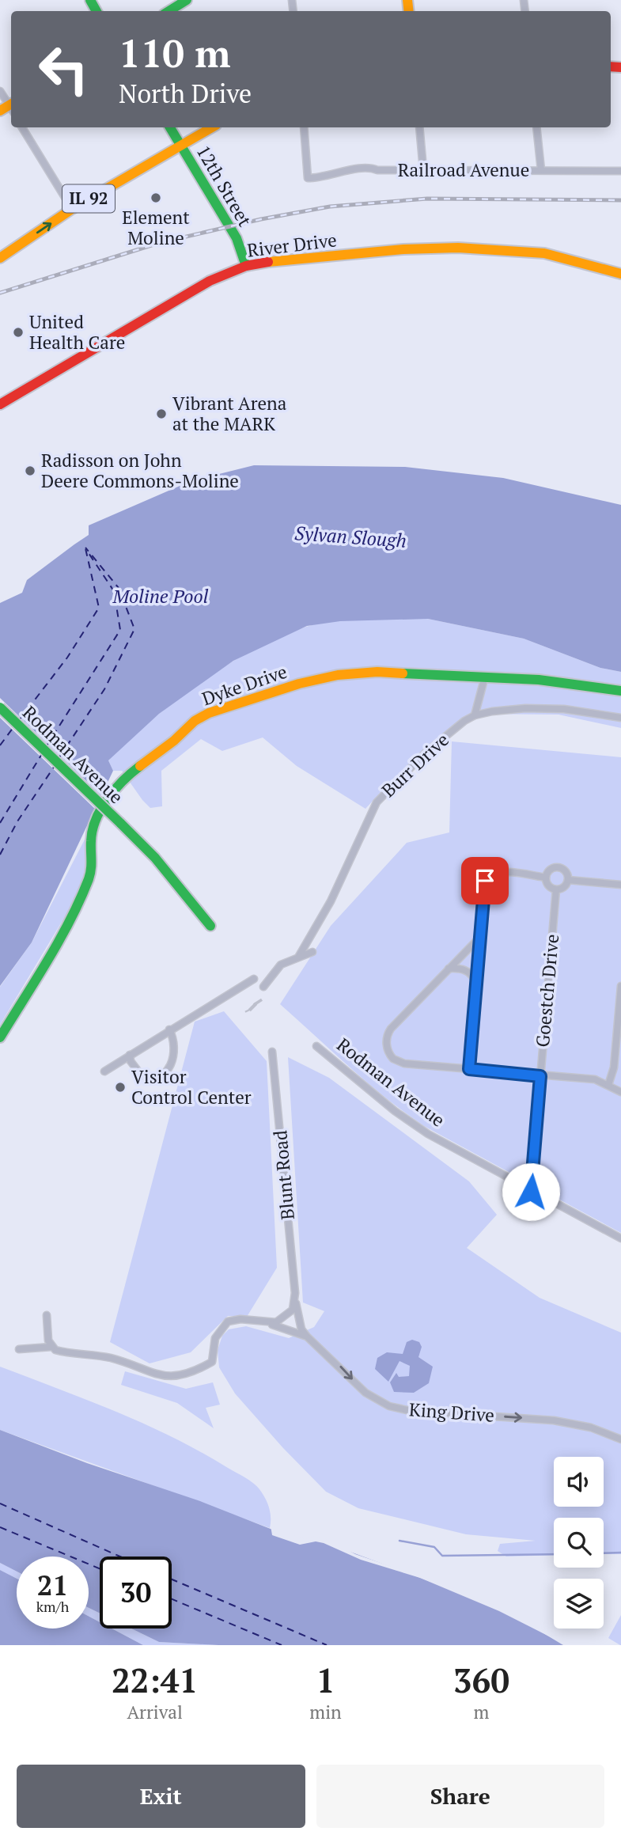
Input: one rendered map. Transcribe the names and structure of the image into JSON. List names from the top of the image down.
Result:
{
  "streets": {
    "street": [
      "Railroad Avenue",
      "12th Street",
      "IL 92",
      "River Drive",
      "Dyke Drive",
      "Rodman Avenue",
      "Burr Drive",
      "Goestch Drive",
      "Blunt Road",
      "King Drive"
    ]
  },
  "crossings": [
    ["12th Street", "IL 92"],
    ["12th Street", "River Drive"],
    ["Rodman Avenue", "Goestch Drive"],
    ["Blunt Road", "King Drive"]
  ],
  "one_way": ["King Drive"],
  "water": ["Sylvan Slough", "Moline Pool"],
  "places": [
    "Element Moline",
    "United Health Care",
    "Vibrant Arena at the MARK",
    "Radisson on John Deere Commons-Moline",
    "Visitor Control Center"
  ],
  "page": {
    "turn": ["110 m", "North Drive"],
    "speed": "21 km/h",
    "limit": "30",
    "eta": [
      "22:41",
      "Arrival",
      "1",
      "min",
      "360",
      "m"
    ],
    "buttons": ["Exit", "Share"]
  }
}
